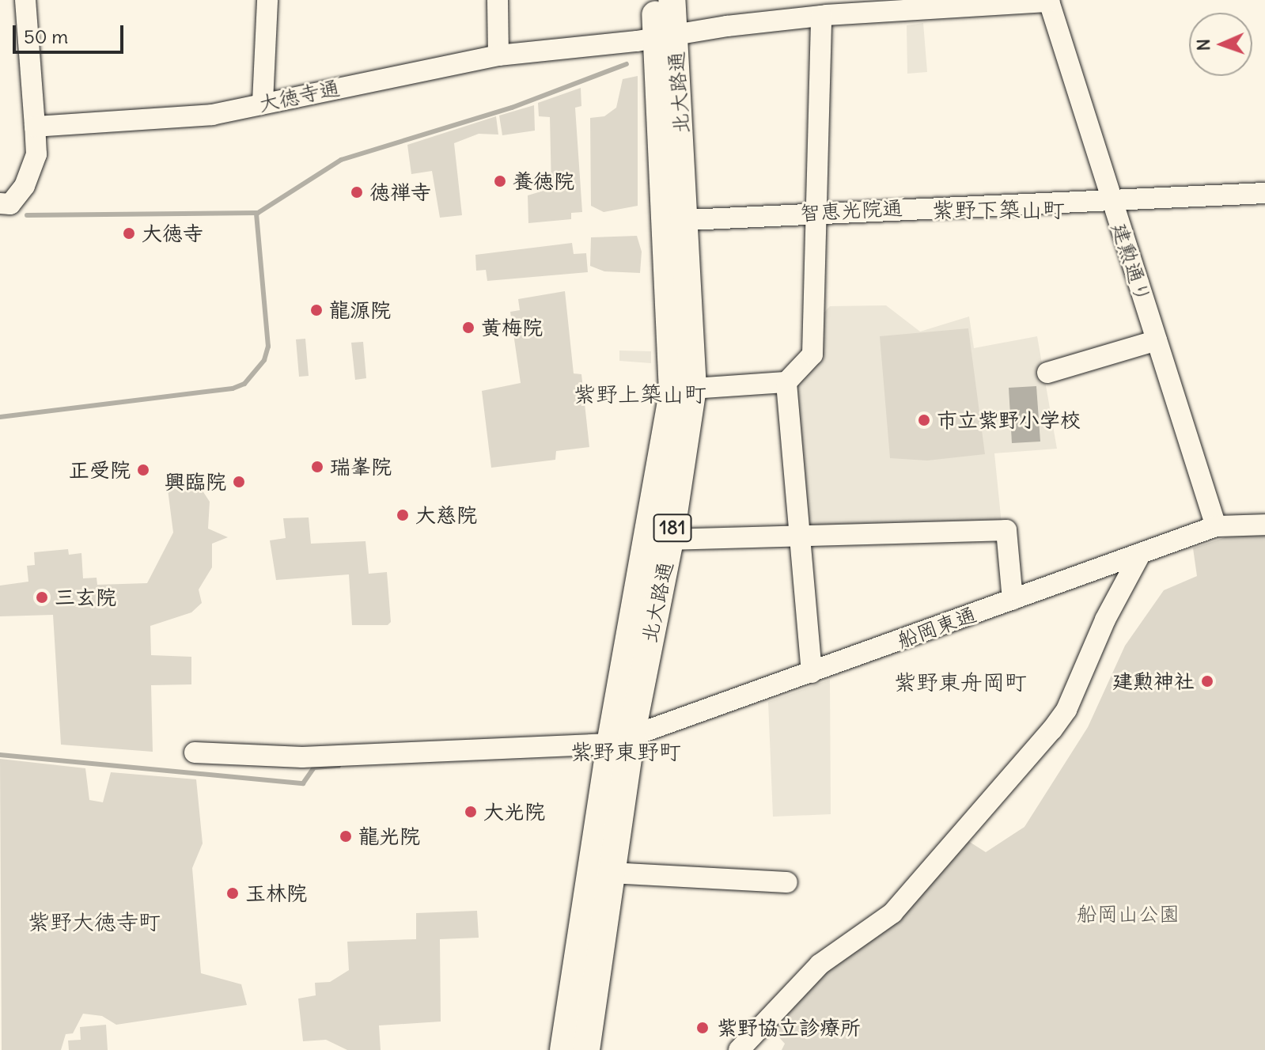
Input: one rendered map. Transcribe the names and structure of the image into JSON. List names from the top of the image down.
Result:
{
  "streets": {
    "main road": ["北大路通", "181"],
    "street": [
      "大徳寺通",
      "智恵光院通",
      "建勲通り",
      "船岡東通"
    ]
  },
  "crossings": [
    ["北大路通", "大徳寺通"],
    ["北大路通", "智恵光院通"],
    ["北大路通", "船岡東通"],
    ["大徳寺通", "建勲通り"],
    ["智恵光院通", "建勲通り"],
    ["建勲通り", "船岡東通"]
  ],
  "districts": [
    "紫野下築山町",
    "紫野上築山町",
    "紫野東舟岡町",
    "紫野東野町",
    "紫野大徳寺町"
  ],
  "parks": ["船岡山公園"],
  "places": [
    "養徳院",
    "徳禅寺",
    "大徳寺",
    "龍源院",
    "黄梅院",
    "市立紫野小学校",
    "瑞峯院",
    "正受院",
    "興臨院",
    "大慈院",
    "三玄院",
    "建勲神社",
    "大光院",
    "龍光院",
    "玉林院",
    "紫野協立診療所"
  ],
  "scale_bar": "50 m",
  "north": "left"
}
